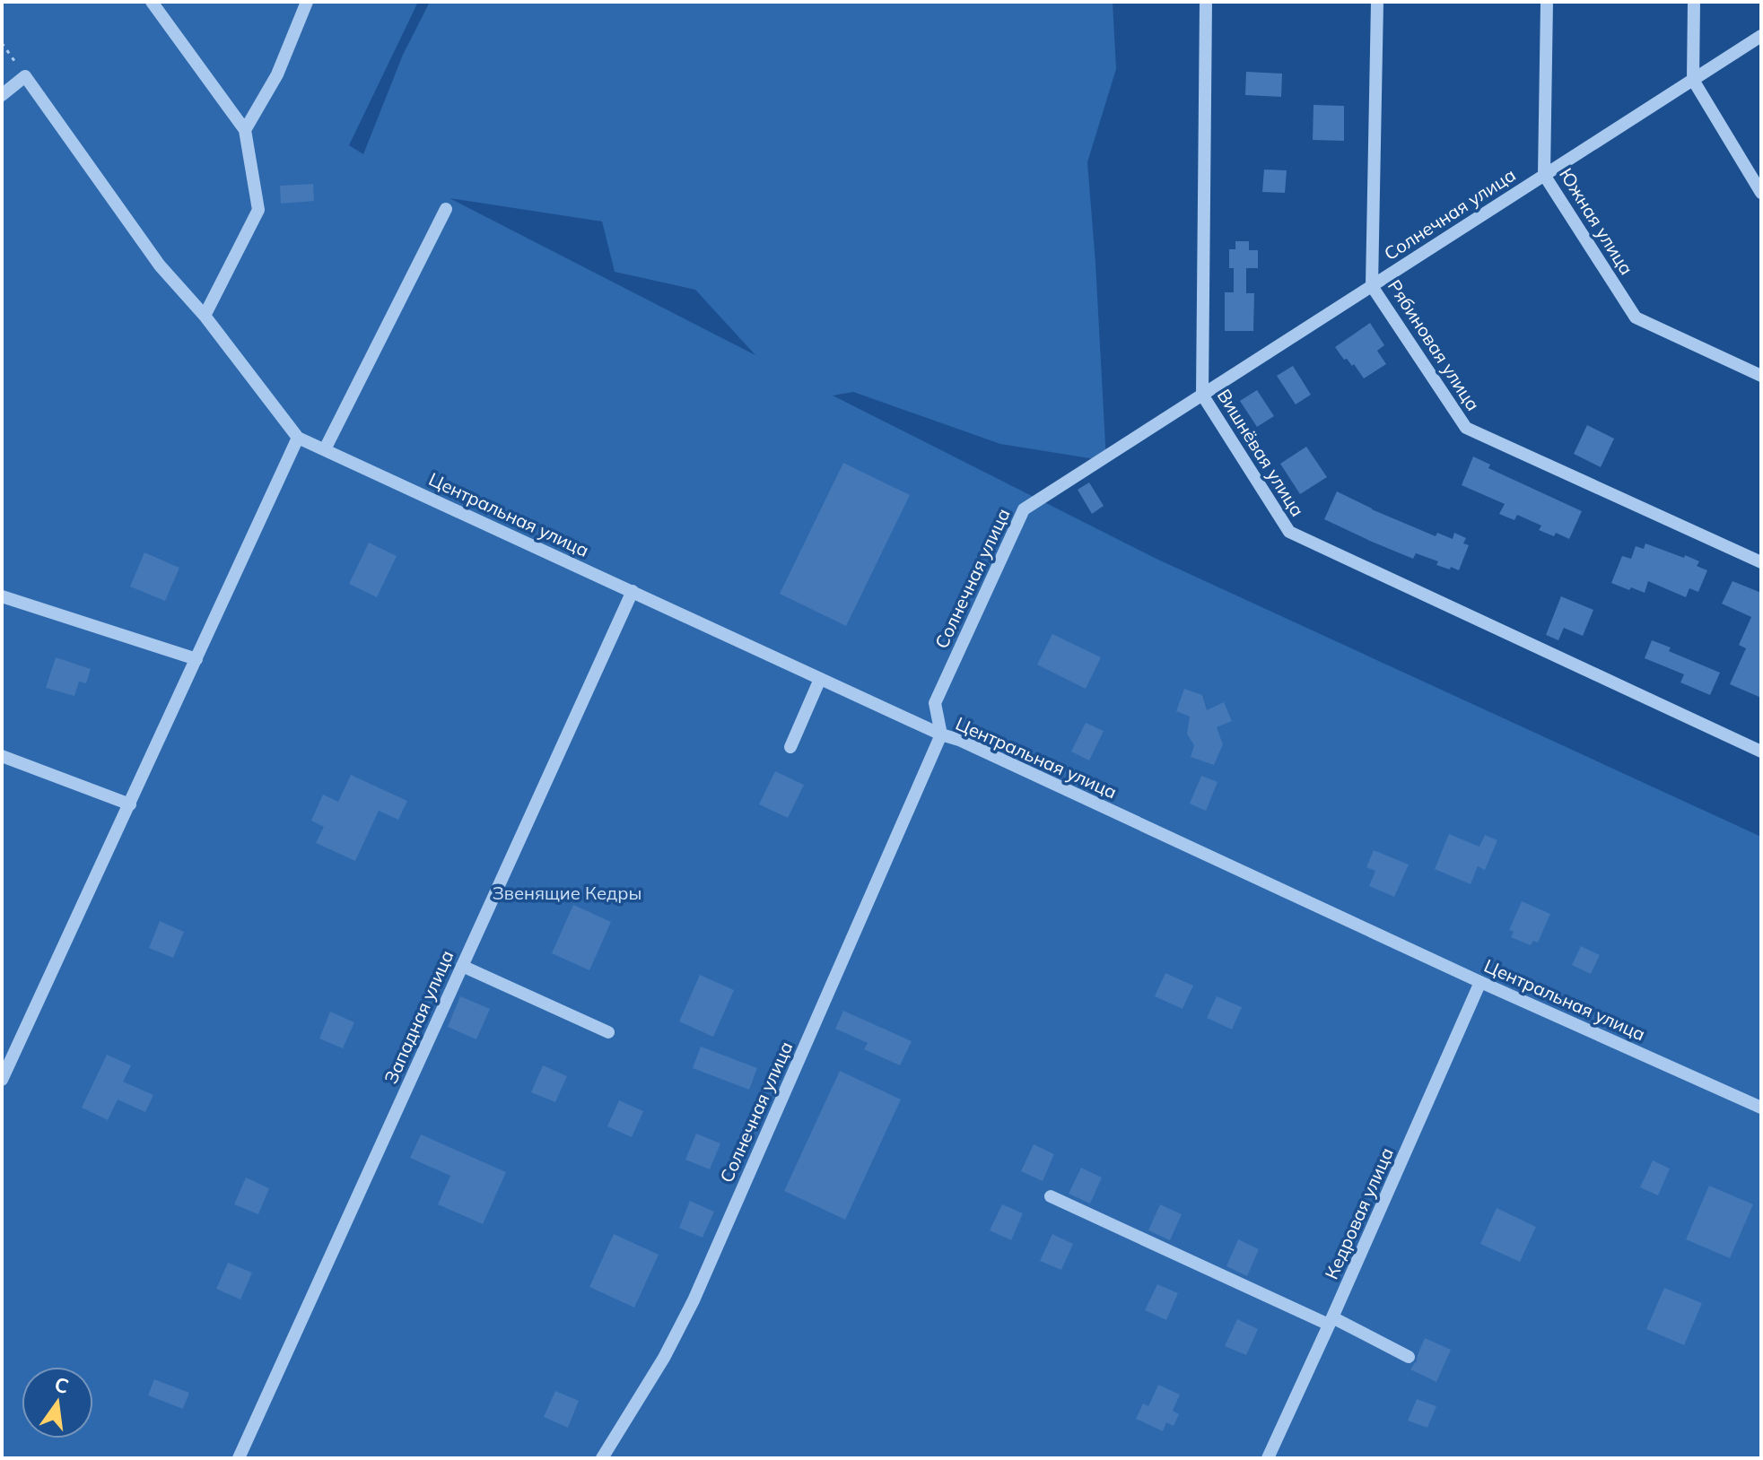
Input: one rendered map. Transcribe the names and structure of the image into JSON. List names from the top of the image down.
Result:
{
  "streets": {
    "street": [
      "Солнечная улица",
      "Южная улица",
      "Рябиновая улица",
      "Вишнёвая улица",
      "Центральная улица",
      "Западная улица",
      "Кедровая улица"
    ]
  },
  "crossings": [
    ["Солнечная улица", "Южная улица"],
    ["Солнечная улица", "Рябиновая улица"],
    ["Солнечная улица", "Вишнёвая улица"],
    ["Солнечная улица", "Центральная улица"],
    ["Центральная улица", "Западная улица"],
    ["Центральная улица", "Кедровая улица"]
  ],
  "parks": ["Звенящие Кедры"],
  "north": "top"
}
